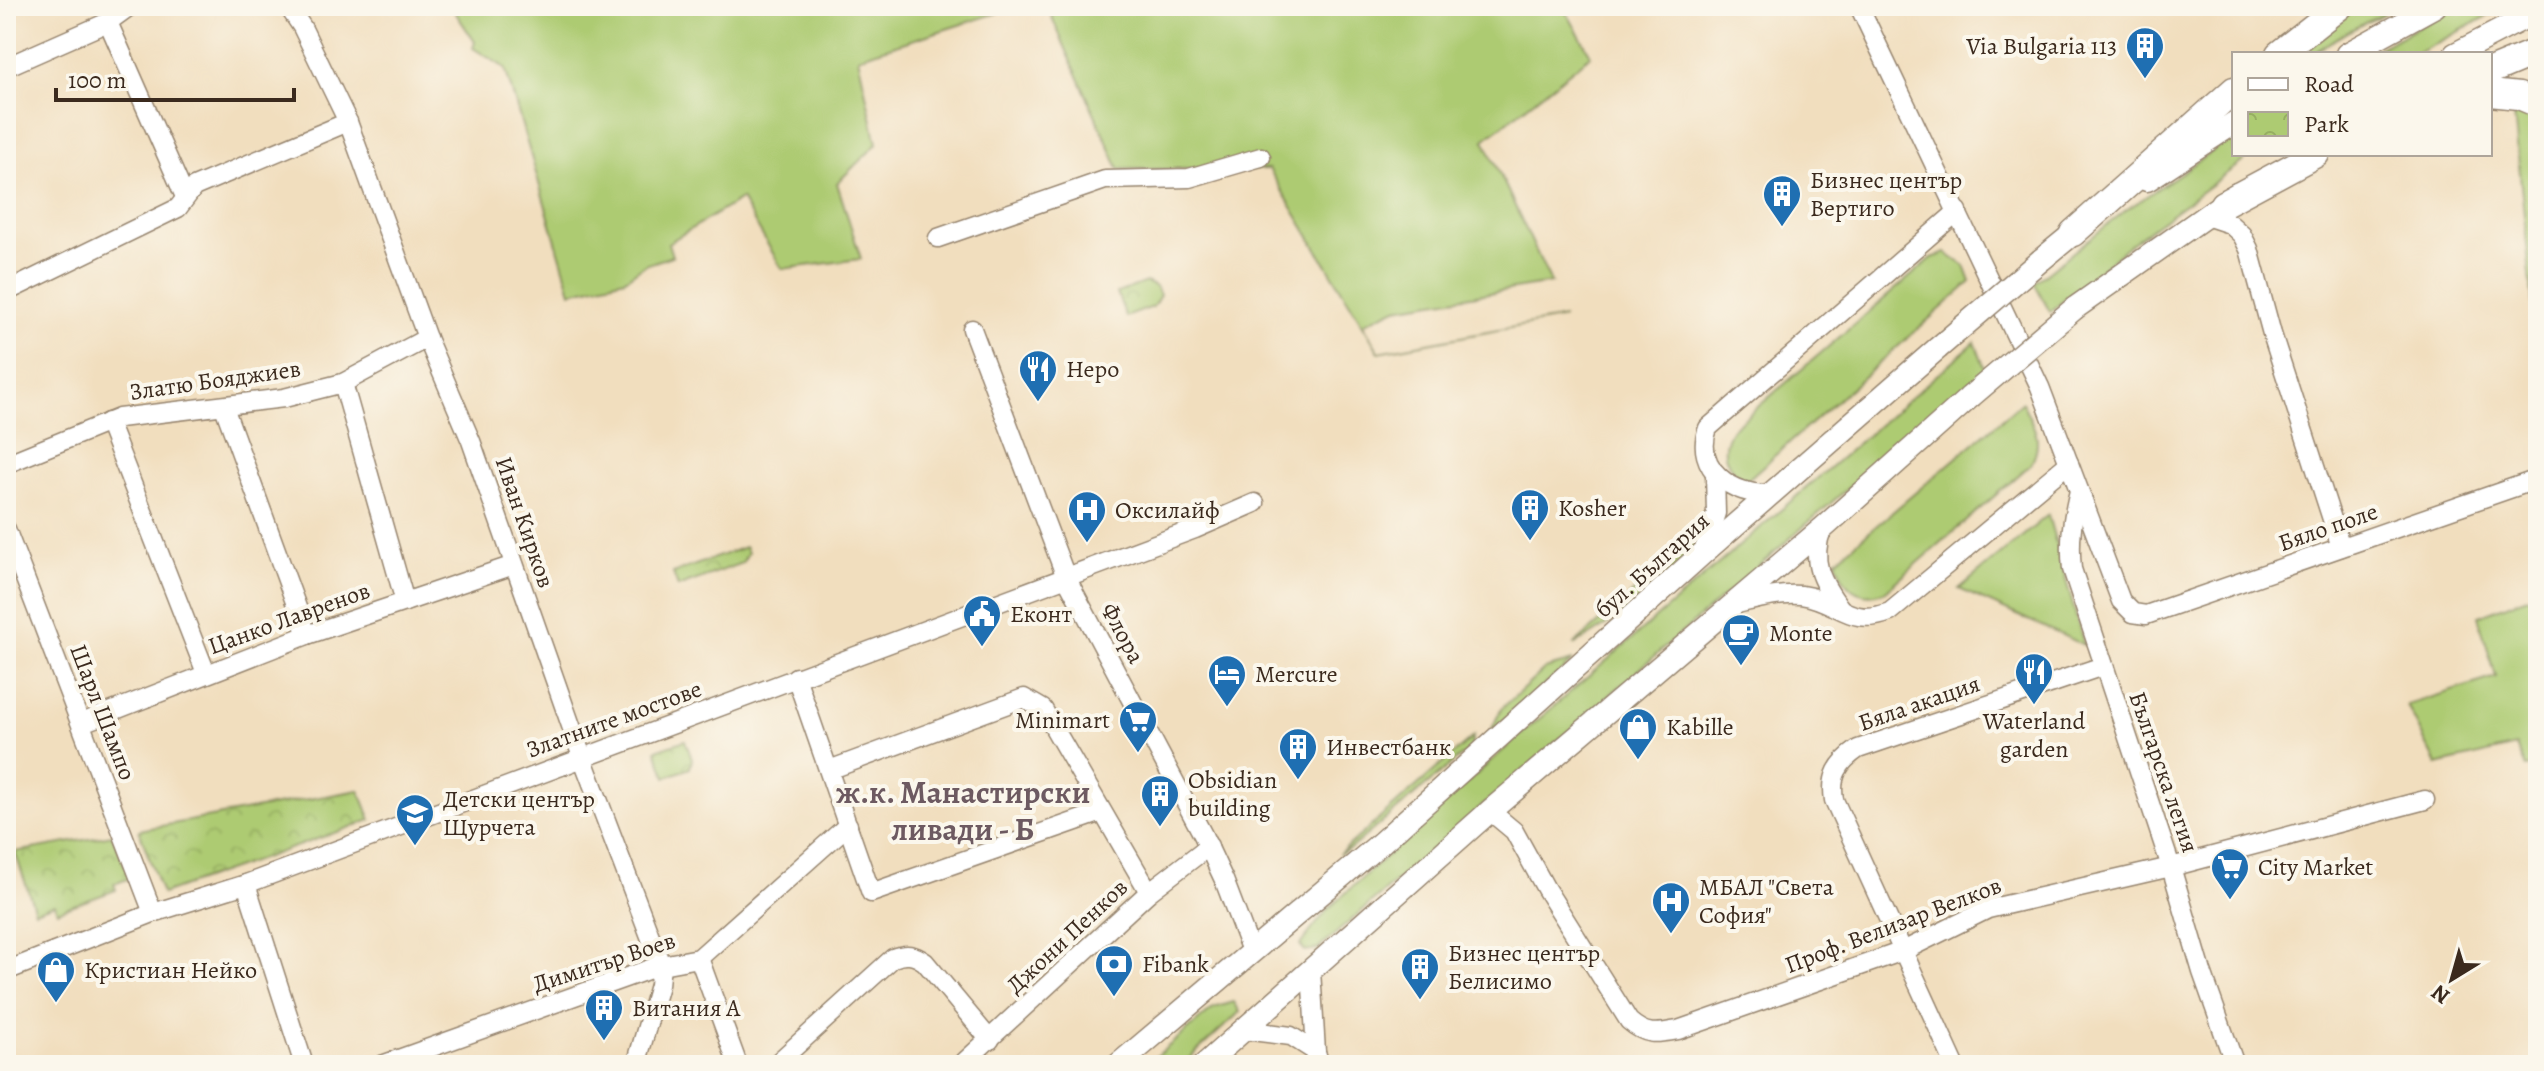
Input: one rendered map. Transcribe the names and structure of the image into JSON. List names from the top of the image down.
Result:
{
  "streets": {
    "main road": ["бул. България"],
    "street": [
      "Златю Бояджиев",
      "Иван Кирков",
      "Бяло поле",
      "Цанко Лавренов",
      "Флора",
      "Бяла акация",
      "Шарл Шампо",
      "Златните мостове",
      "Българска легия",
      "Проф. Велизар Велков",
      "Джони Пенков",
      "Димитър Воев"
    ]
  },
  "crossings": [
    ["Златю Бояджиев", "Иван Кирков"],
    ["Иван Кирков", "Цанко Лавренов"],
    ["Иван Кирков", "Златните мостове"],
    ["Иван Кирков", "Димитър Воев"],
    ["Бяло поле", "Българска легия"],
    ["бул. България", "Флора"],
    ["Цанко Лавренов", "Шарл Шампо"],
    ["Флора", "Златните мостове"],
    ["Флора", "Джони Пенков"],
    ["Бяла акация", "Българска легия"],
    ["Бяла акация", "Проф. Велизар Велков"],
    ["Шарл Шампо", "Златните мостове"],
    ["Българска легия", "Проф. Велизар Велков"]
  ],
  "districts": ["ж.к. Манастирски ливади - Б"],
  "places": {
    "building": [
      "Via Bulgaria 113",
      "Бизнес център Вертиго",
      "Kosher",
      "Инвестбанк",
      "Obsidian building",
      "Бизнес център Белисимо",
      "Витания А"
    ],
    "restaurant": ["Неро", "Waterland garden"],
    "hospital": ["Оксилайф", "МБАЛ \"Света София\""],
    "public building": ["Еконт"],
    "cafe": ["Monte"],
    "hotel": ["Mercure"],
    "supermarket": ["Minimart", "City Market"],
    "shop": ["Kabille", "Кристиан Нейко"],
    "school or university": ["Детски център Щурчета"],
    "bank": ["Fibank"]
  },
  "legend": ["Road", "Park"],
  "scale_bar": "100 m",
  "north": "bottom left"
}
